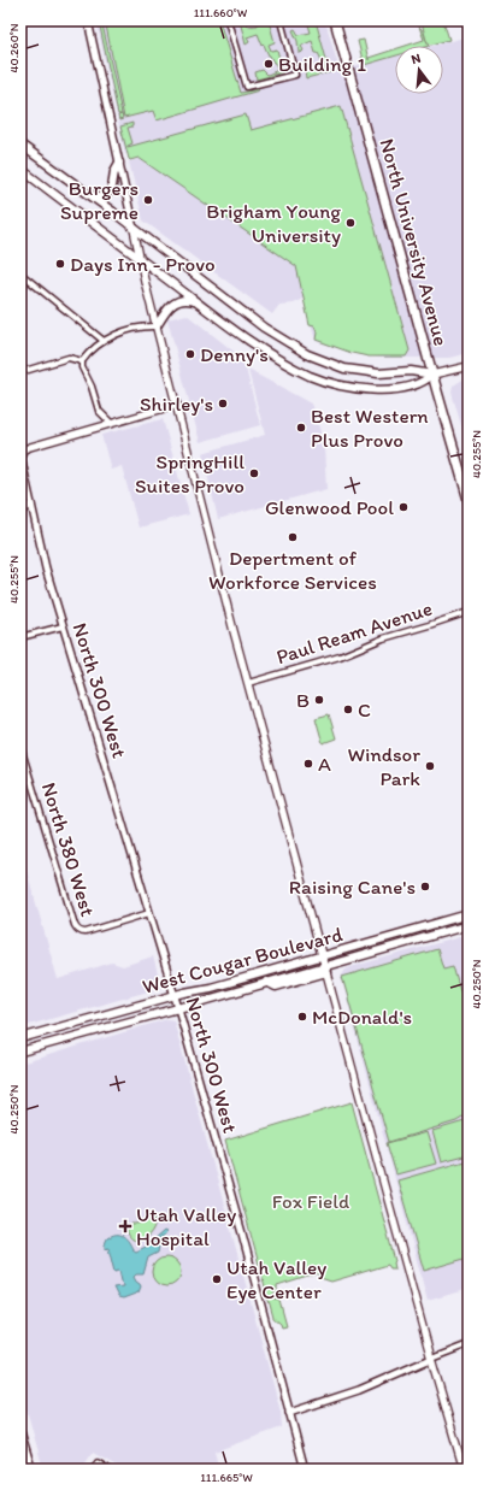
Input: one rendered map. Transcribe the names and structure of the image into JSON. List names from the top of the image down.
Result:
{
  "streets": {
    "highway": ["North University Avenue"],
    "main road": ["West Cougar Boulevard"],
    "street": ["Paul Ream Avenue", "North 300 West", "North 380 West"]
  },
  "crossings": [
    ["North 300 West", "North 380 West"],
    ["North 300 West", "West Cougar Boulevard"]
  ],
  "parks": ["Fox Field"],
  "places": {
    "other": [
      "Building 1",
      "Burgers Supreme",
      "Brigham Young University",
      "Days Inn - Provo",
      "Denny's",
      "Shirley's",
      "Best Western Plus Provo",
      "SpringHill Suites Provo",
      "Glenwood Pool",
      "Depertment of Workforce Services",
      "B",
      "C",
      "A",
      "Windsor Park",
      "Raising Cane's",
      "McDonald's",
      "Utah Valley Eye Center"
    ],
    "health": ["Utah Valley Hospital"]
  },
  "north": "top",
  "coordinates": [
    "111.660°W",
    "40.260°N",
    "40.255°N",
    "40.250°N",
    "111.665°W"
  ]
}
